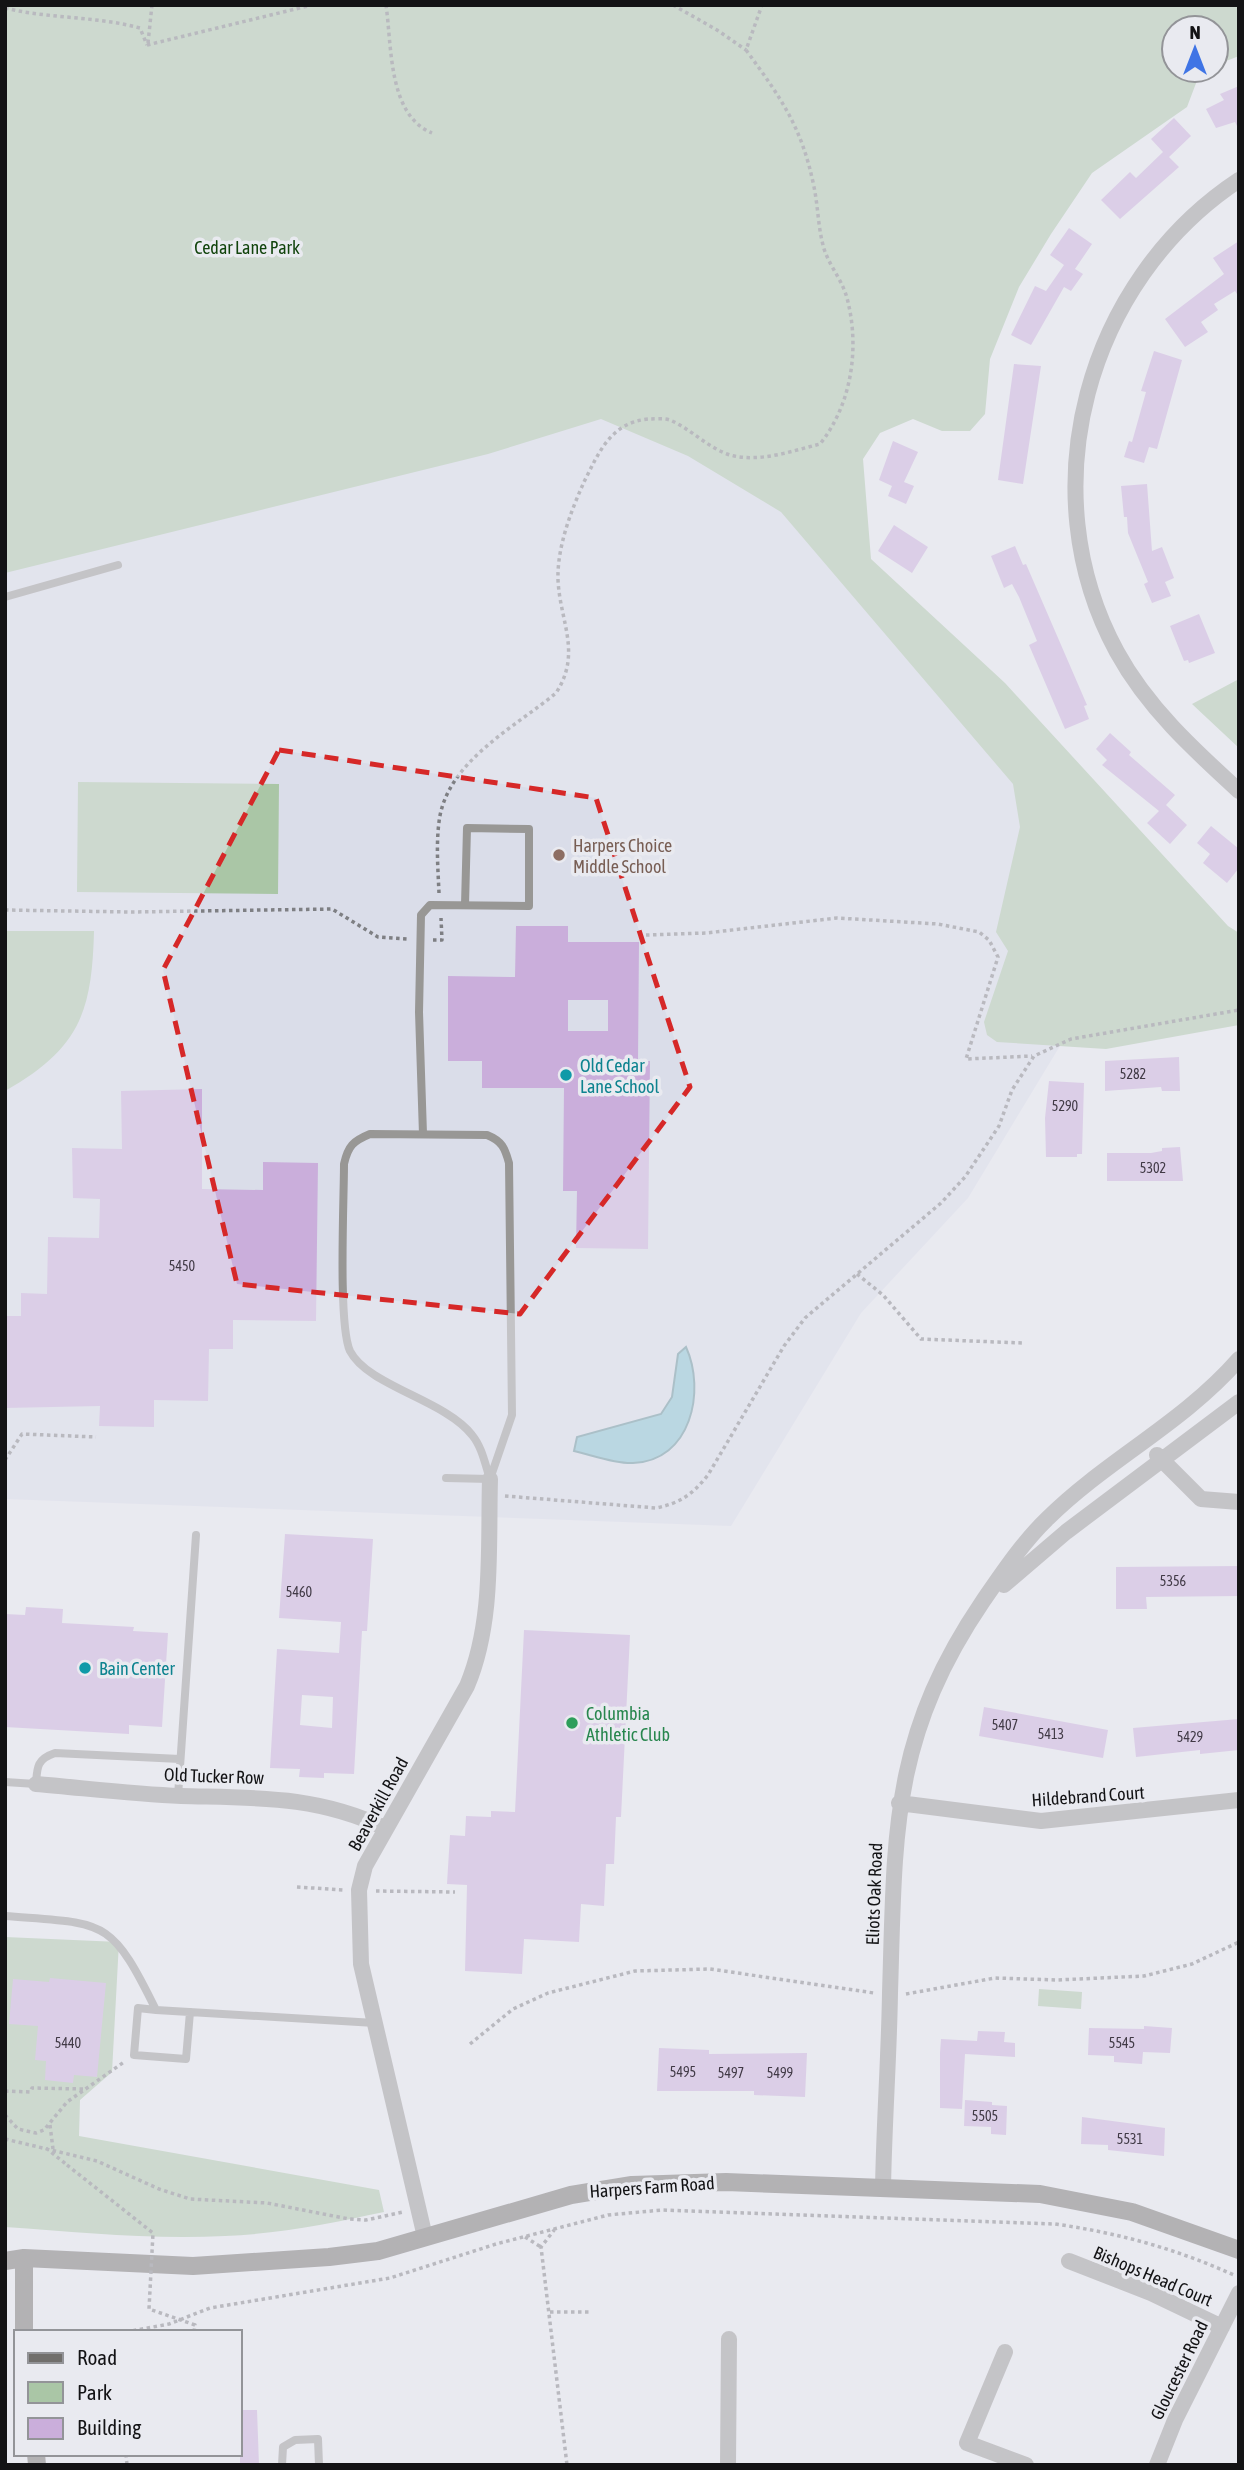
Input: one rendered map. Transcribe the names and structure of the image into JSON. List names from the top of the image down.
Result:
{
  "streets": {
    "main road": ["Harpers Farm Road"],
    "street": [
      "Old Tucker Row",
      "Hildebrand Court",
      "Beaverkill Road",
      "Eliots Oak Road",
      "Bishops Head Court",
      "Gloucester Road"
    ]
  },
  "crossings": [
    ["Old Tucker Row", "Beaverkill Road"],
    ["Hildebrand Court", "Eliots Oak Road"],
    ["Beaverkill Road", "Harpers Farm Road"],
    ["Eliots Oak Road", "Harpers Farm Road"],
    ["Bishops Head Court", "Gloucester Road"]
  ],
  "parks": ["Cedar Lane Park"],
  "places": [
    "Harpers Choice Middle School",
    "Old Cedar Lane School",
    "Bain Center",
    "Columbia Athletic Club"
  ],
  "house_numbers": [
    "5282",
    "5290",
    "5302",
    "5450",
    "5356",
    "5460",
    "5407",
    "5413",
    "5429",
    "5440",
    "5545",
    "5495",
    "5497",
    "5499",
    "5505",
    "5531"
  ],
  "legend": ["Road", "Park", "Building"],
  "north": "top"
}
